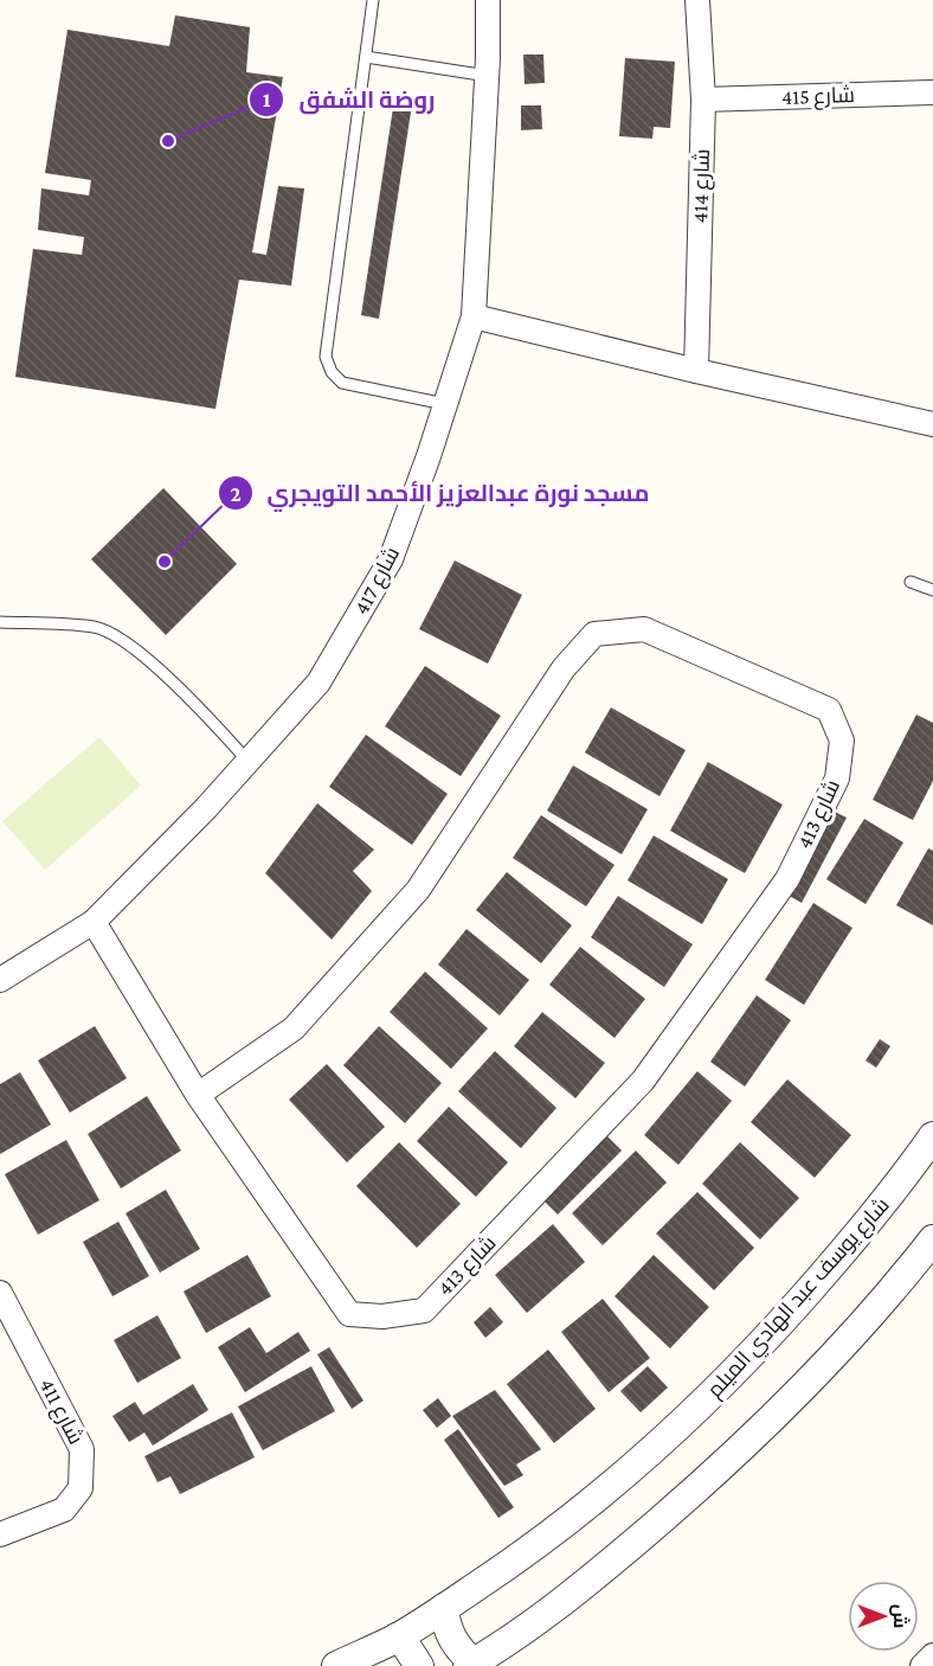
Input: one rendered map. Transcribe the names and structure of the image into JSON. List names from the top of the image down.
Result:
{
  "streets": {
    "street": [
      "شارع 415",
      "شارع 414",
      "شارع 417",
      "شارع 413",
      "شارع يوسف عبد الهادي الميلم",
      "شارع 411"
    ]
  },
  "crossings": [
    ["شارع 415", "شارع 414"],
    ["شارع 417", "شارع 413"]
  ],
  "places": ["روضة الشفق", "مسجد نورة عبدالعزيز الأحمد التويجري"],
  "north": "right"
}
